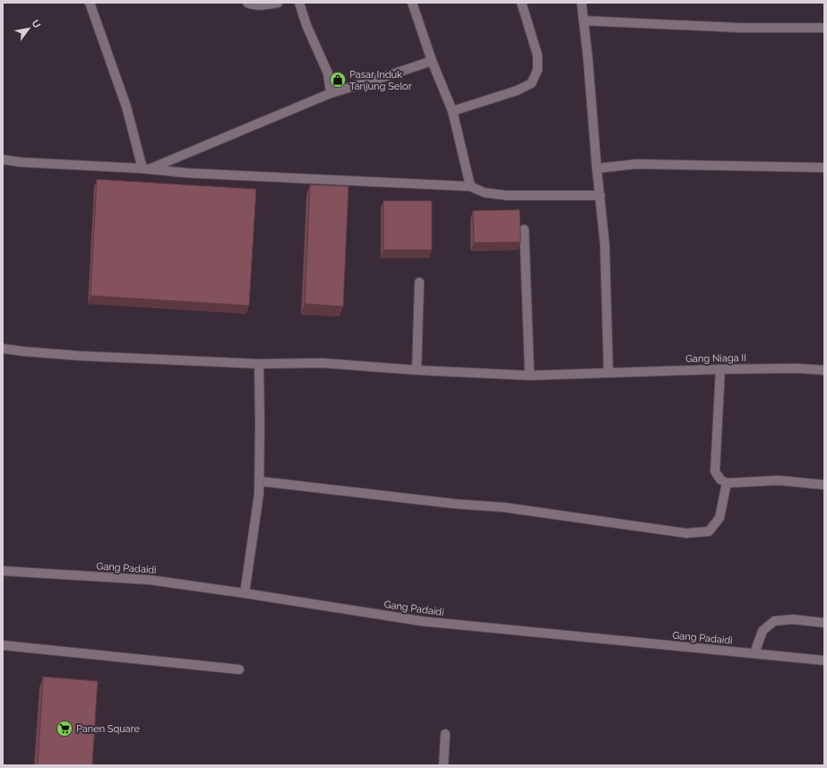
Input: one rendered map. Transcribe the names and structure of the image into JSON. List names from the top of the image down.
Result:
{
  "streets": {
    "street": ["Gang Niaga II", "Gang Padaidi"]
  },
  "places": {
    "shop": ["Pasar Induk Tanjung Selor"],
    "supermarket": ["Panen Square"]
  },
  "north": "top right"
}
